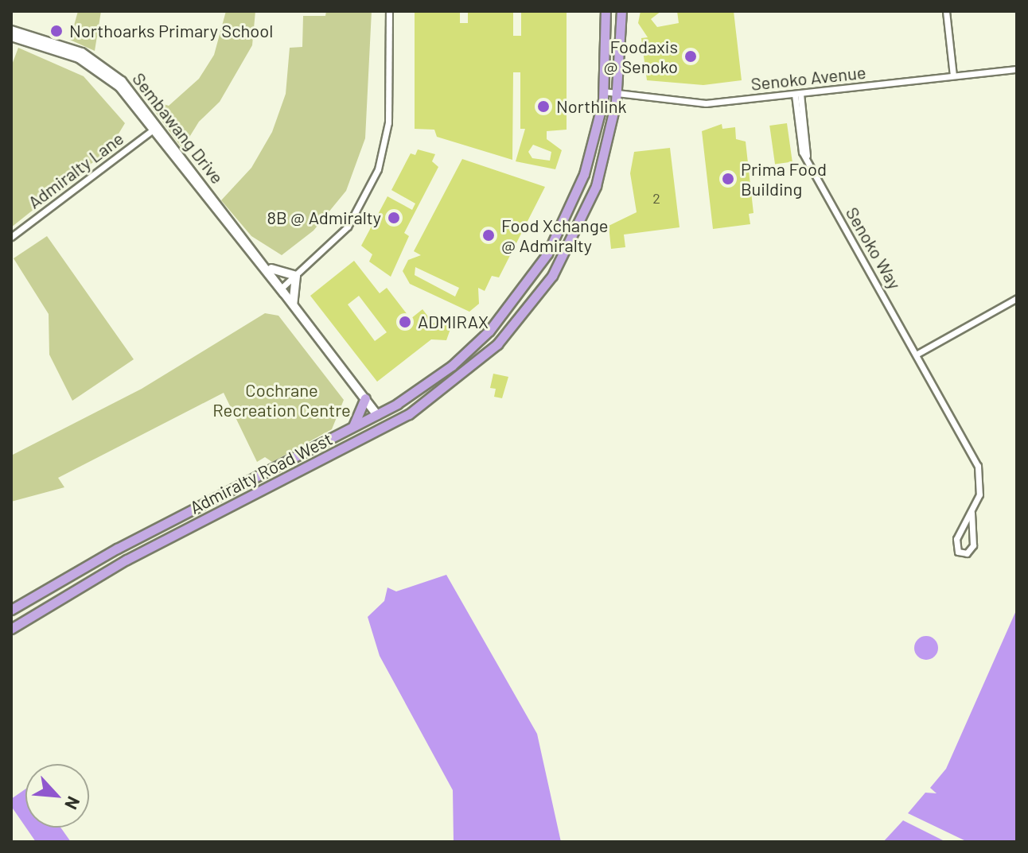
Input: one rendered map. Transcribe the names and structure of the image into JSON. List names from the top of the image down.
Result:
{
  "streets": {
    "main road": ["Sembawang Drive", "Admiralty Road West"],
    "street": ["Senoko Avenue", "Admiralty Lane", "Senoko Way"]
  },
  "crossings": [
    ["Senoko Avenue", "Senoko Way"],
    ["Senoko Avenue", "Admiralty Road West"],
    ["Sembawang Drive", "Admiralty Lane"],
    ["Sembawang Drive", "Admiralty Road West"]
  ],
  "parks": ["Cochrane Recreation Centre"],
  "places": [
    "Northoarks Primary School",
    "Foodaxis @ Senoko",
    "Northlink",
    "Prima Food Building",
    "8B @ Admiralty",
    "Food Xchange @ Admiralty",
    "ADMIRAX"
  ],
  "house_numbers": ["2"],
  "north": "bottom right"
}
